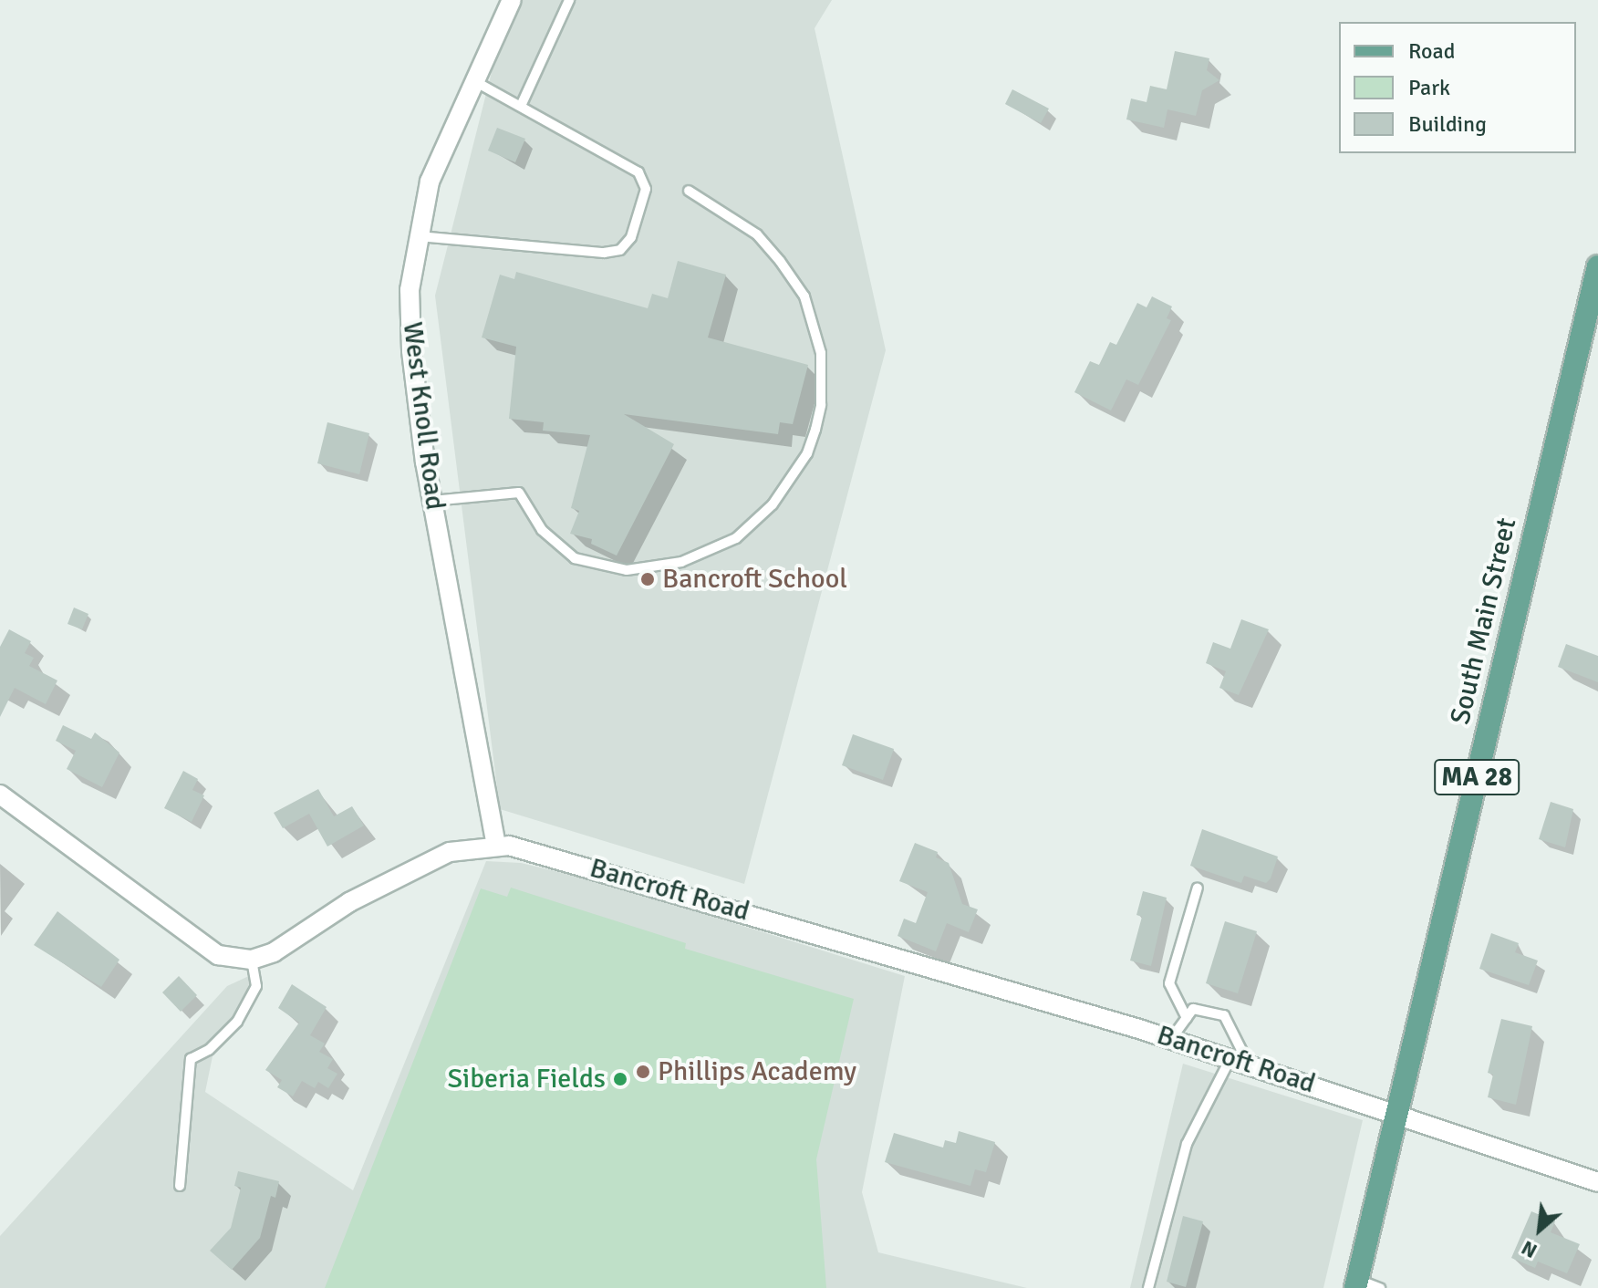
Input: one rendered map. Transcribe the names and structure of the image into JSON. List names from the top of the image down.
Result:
{
  "streets": {
    "main road": ["South Main Street", "MA 28"],
    "street": ["West Knoll Road", "Bancroft Road"]
  },
  "crossings": [
    ["West Knoll Road", "Bancroft Road"],
    ["South Main Street", "Bancroft Road"]
  ],
  "places": ["Bancroft School", "Phillips Academy", "Siberia Fields"],
  "legend": ["Road", "Park", "Building"],
  "north": "bottom left"
}
